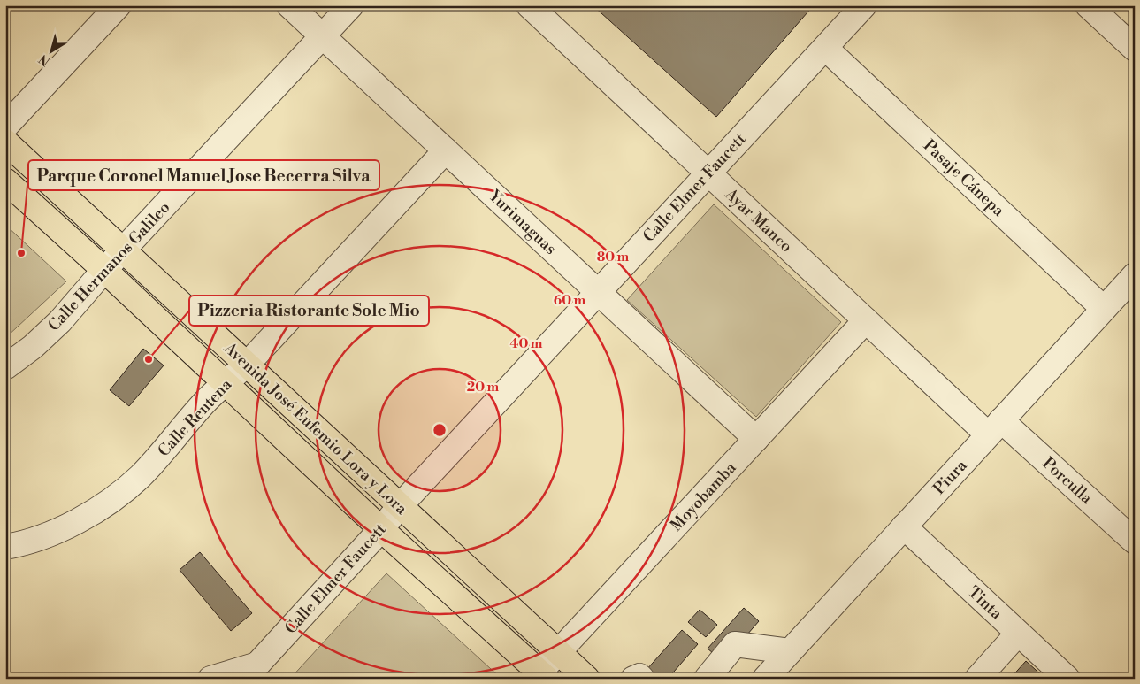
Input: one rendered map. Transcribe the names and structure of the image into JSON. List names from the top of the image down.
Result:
{
  "streets": {
    "main road": ["Avenida José Eufemio Lora y Lora"],
    "street": [
      "Pasaje Cánepa",
      "Calle Elmer Faucett",
      "Ayar Manco",
      "Yurimaguas",
      "Calle Hermanos Galileo",
      "Calle Rentena",
      "Piura",
      "Porculla",
      "Moyobamba",
      "Tinta"
    ]
  },
  "crossings": [
    ["Pasaje Cánepa", "Calle Elmer Faucett"],
    ["Pasaje Cánepa", "Piura"],
    ["Calle Elmer Faucett", "Ayar Manco"],
    ["Calle Elmer Faucett", "Yurimaguas"],
    ["Calle Elmer Faucett", "Avenida José Eufemio Lora y Lora"],
    ["Ayar Manco", "Piura"],
    ["Ayar Manco", "Porculla"],
    ["Ayar Manco", "Moyobamba"],
    ["Yurimaguas", "Calle Hermanos Galileo"],
    ["Yurimaguas", "Calle Rentena"],
    ["Yurimaguas", "Moyobamba"],
    ["Calle Hermanos Galileo", "Avenida José Eufemio Lora y Lora"],
    ["Calle Rentena", "Avenida José Eufemio Lora y Lora"],
    ["Avenida José Eufemio Lora y Lora", "Moyobamba"],
    ["Piura", "Porculla"],
    ["Piura", "Tinta"]
  ],
  "places": ["Parque Coronel Manuel Jose Becerra Silva", "Pizzeria Ristorante Sole Mio"],
  "north": "bottom left",
  "rings": [
    "80 m",
    "60 m",
    "40 m",
    "20 m"
  ]
}
